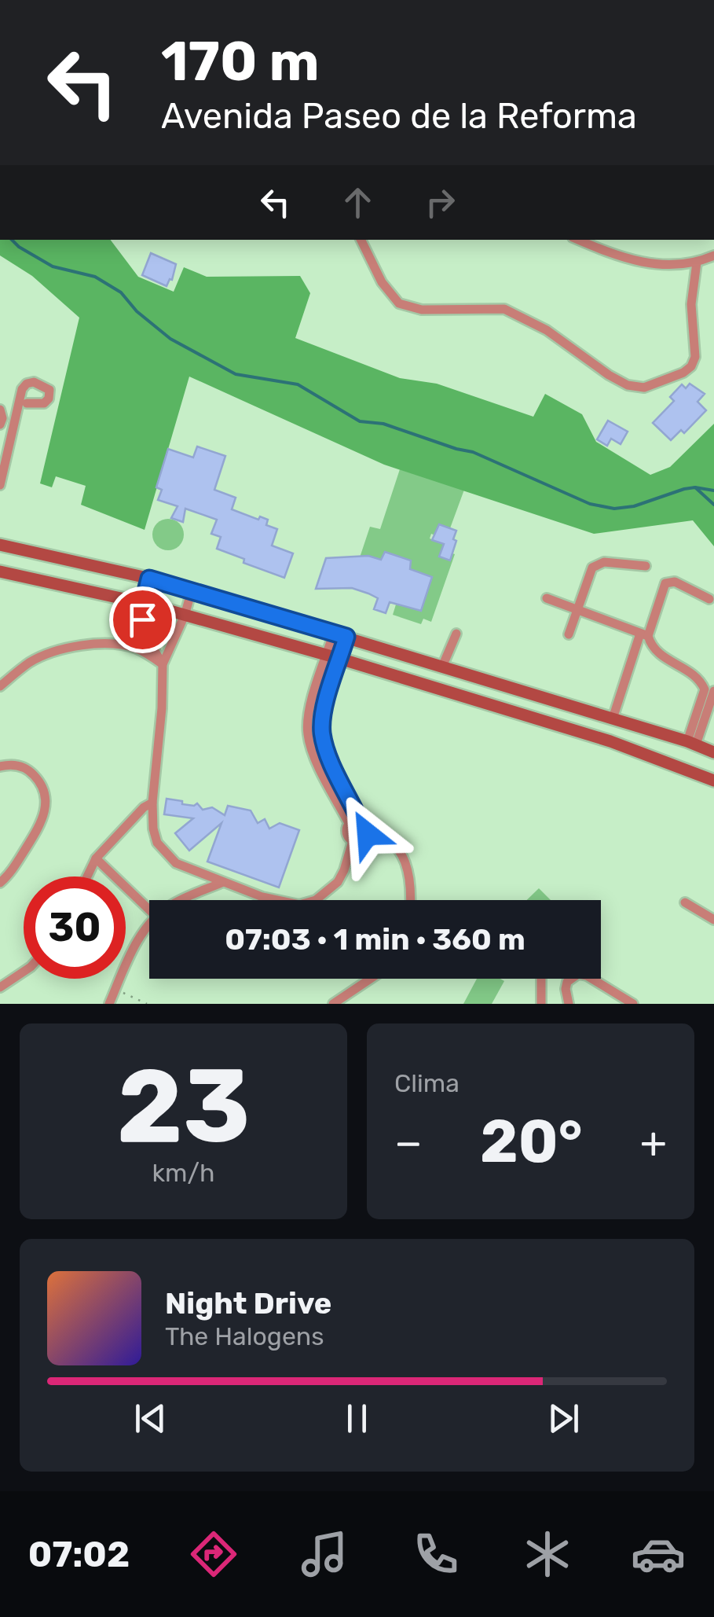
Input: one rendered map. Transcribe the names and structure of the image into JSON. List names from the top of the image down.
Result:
{
  "page": {
    "turn": ["170 m", "Avenida Paseo de la Reforma"],
    "limit": "30",
    "trip": "07:03 · 1 min · 360 m",
    "tile": [
      ["23", "km/h"],
      "Clima"
    ],
    "heat": ["−", "20°", "+"],
    "song": ["Night Drive", "The Halogens"],
    "tabs": "07:02"
  }
}
